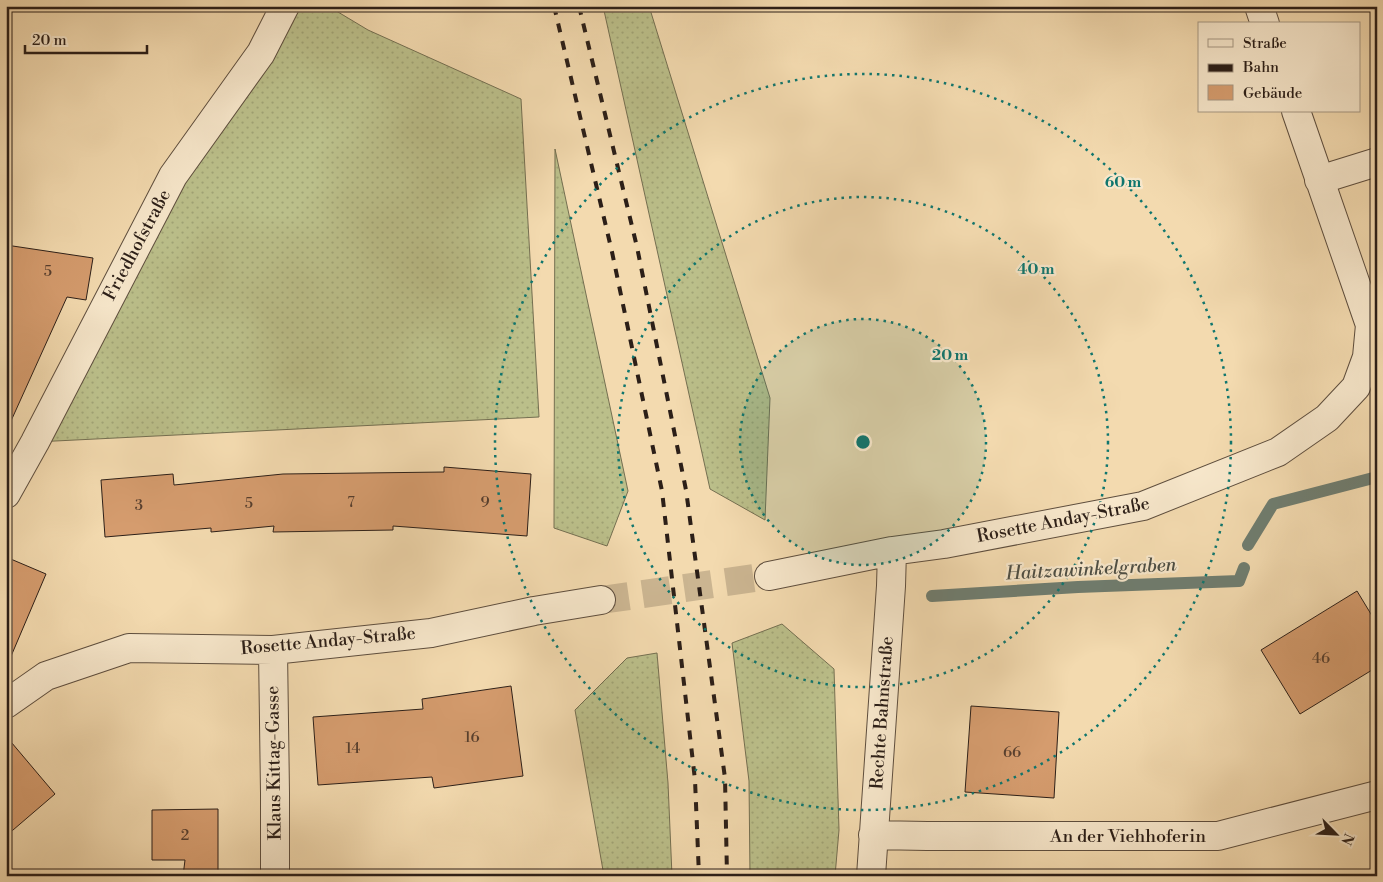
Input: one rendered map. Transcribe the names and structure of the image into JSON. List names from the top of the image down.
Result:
{
  "streets": {
    "street": [
      "Friedhofstraße",
      "Rosette Anday-Straße",
      "Rechte Bahnstraße",
      "Klaus Kittag-Gasse",
      "An der Viehhoferin"
    ]
  },
  "crossings": [
    ["Rosette Anday-Straße", "Rechte Bahnstraße"],
    ["Rosette Anday-Straße", "Klaus Kittag-Gasse"],
    ["Rechte Bahnstraße", "An der Viehhoferin"]
  ],
  "water": ["Haitzawinkelgraben"],
  "house_numbers": [
    "5",
    "7",
    "9",
    "5",
    "3",
    "46",
    "16",
    "14",
    "66",
    "2"
  ],
  "legend": ["Straße", "Bahn", "Gebäude"],
  "scale_bar": "20 m",
  "north": "bottom right",
  "rings": ["60 m", "40 m", "20 m"]
}
